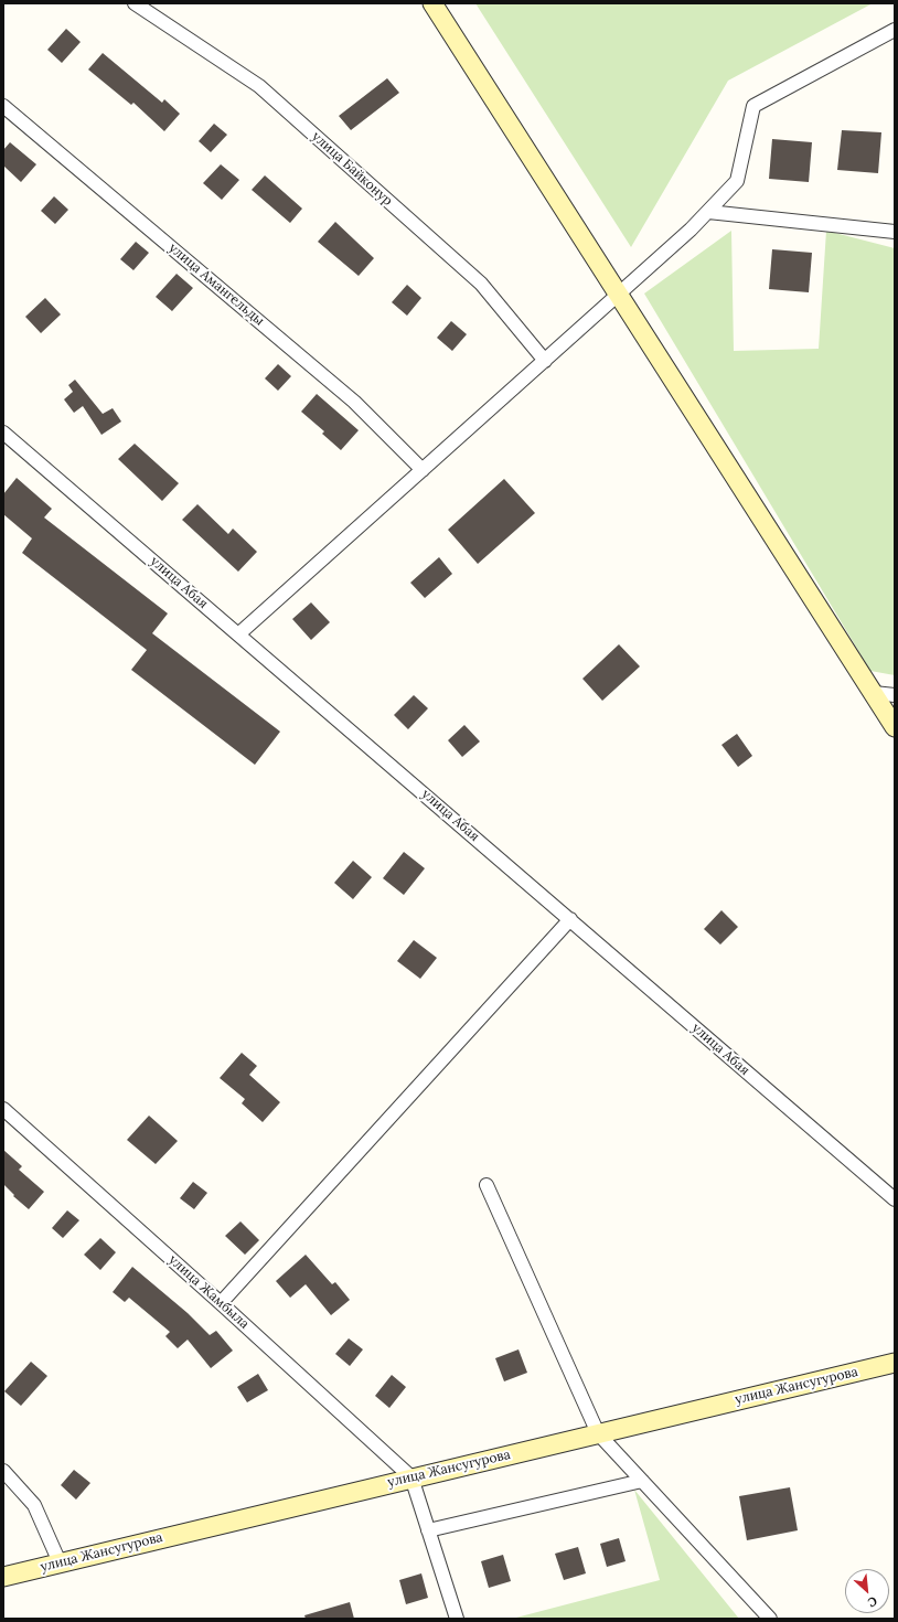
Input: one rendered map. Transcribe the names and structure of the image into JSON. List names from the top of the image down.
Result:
{
  "streets": {
    "main road": ["улица Жансугурова"],
    "street": [
      "улица Байконур",
      "улица Амангельды",
      "улица Абая",
      "улица Жамбыла"
    ]
  },
  "crossings": [
    ["улица Жамбыла", "улица Жансугурова"]
  ],
  "north": "bottom right"
}
